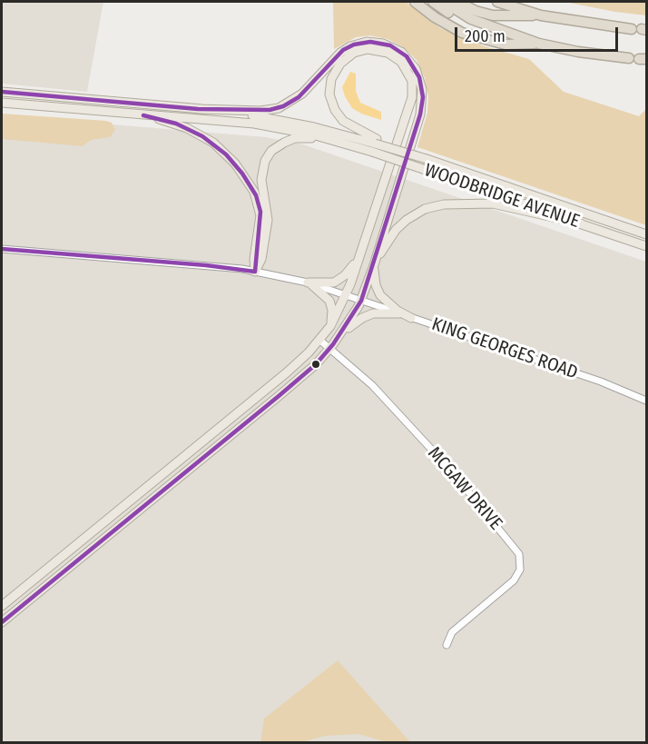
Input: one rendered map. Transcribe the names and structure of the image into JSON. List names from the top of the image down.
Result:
{
  "streets": {
    "main road": ["WOODBRIDGE AVENUE"],
    "street": ["KING GEORGES ROAD", "MCGAW DRIVE"]
  },
  "scale_bar": "200 m"
}
